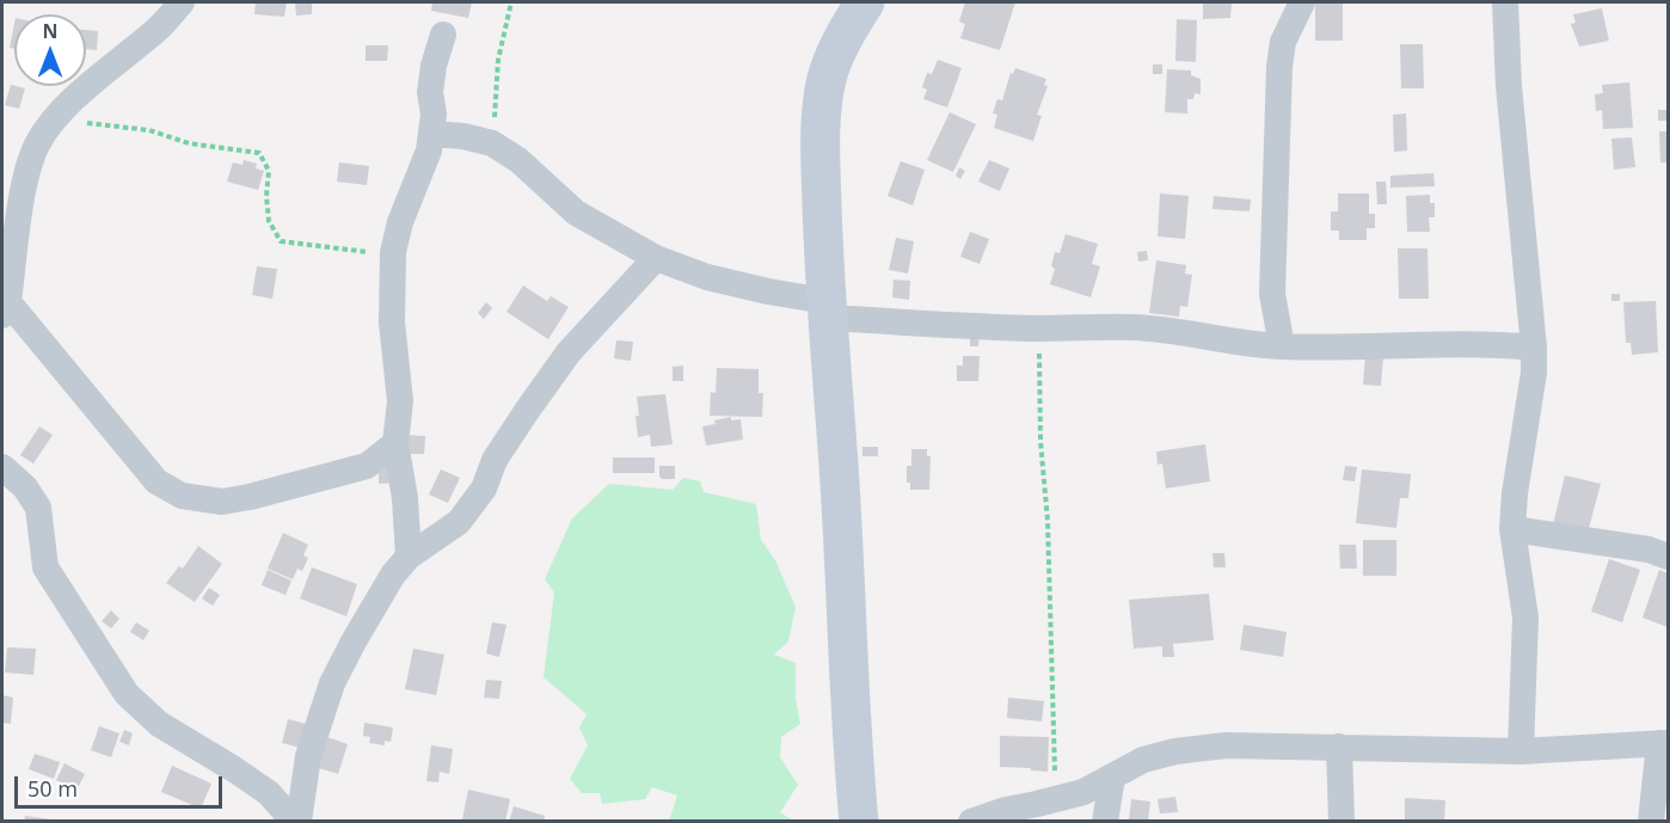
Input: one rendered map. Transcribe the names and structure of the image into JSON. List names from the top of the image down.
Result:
{
  "scale_bar": "50 m",
  "north": "top"
}
